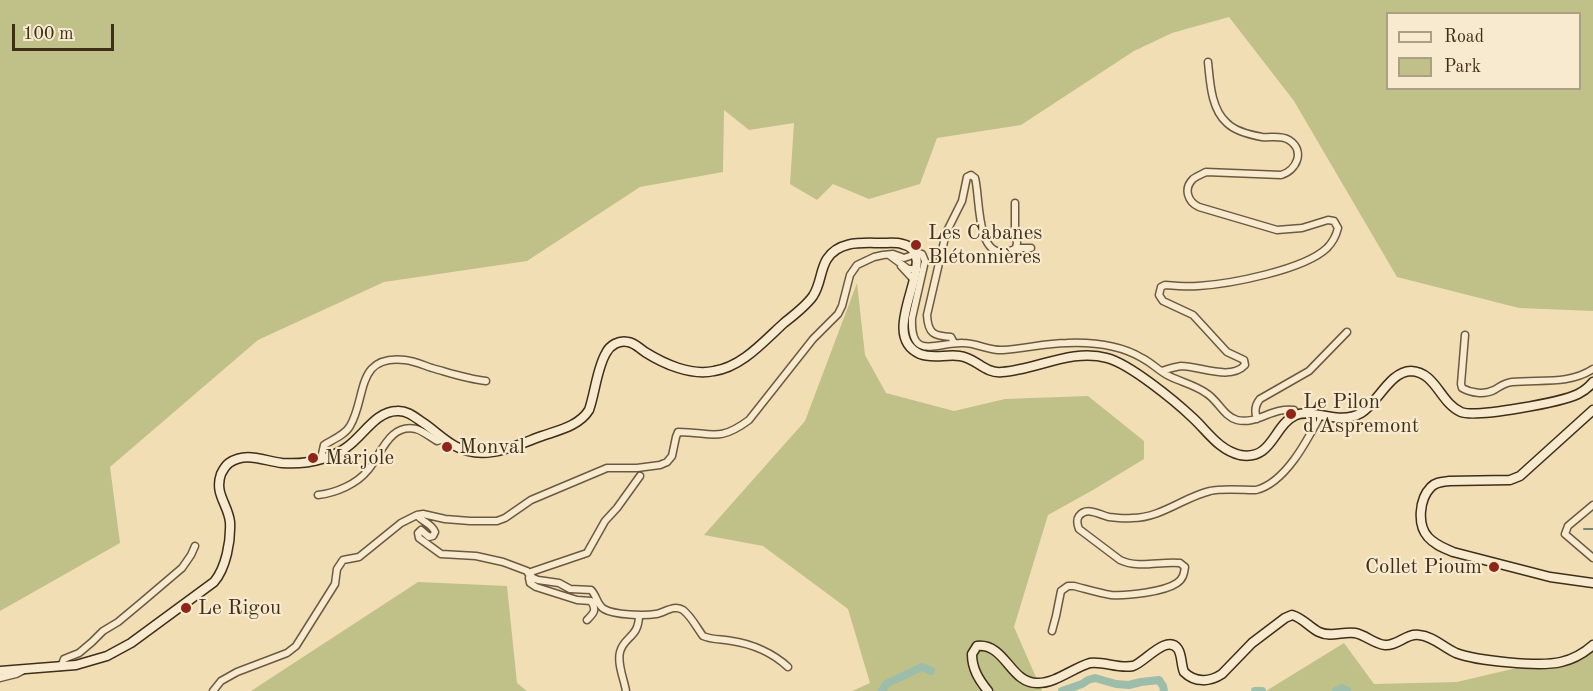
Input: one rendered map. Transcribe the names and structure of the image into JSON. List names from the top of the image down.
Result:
{
  "places": [
    "Les Cabanes Blétonnières",
    "Le Pilon d'Aspremont",
    "Monval",
    "Marjole",
    "Collet Pioum",
    "Le Rigou"
  ],
  "legend": ["Road", "Park"],
  "scale_bar": "100 m"
}
